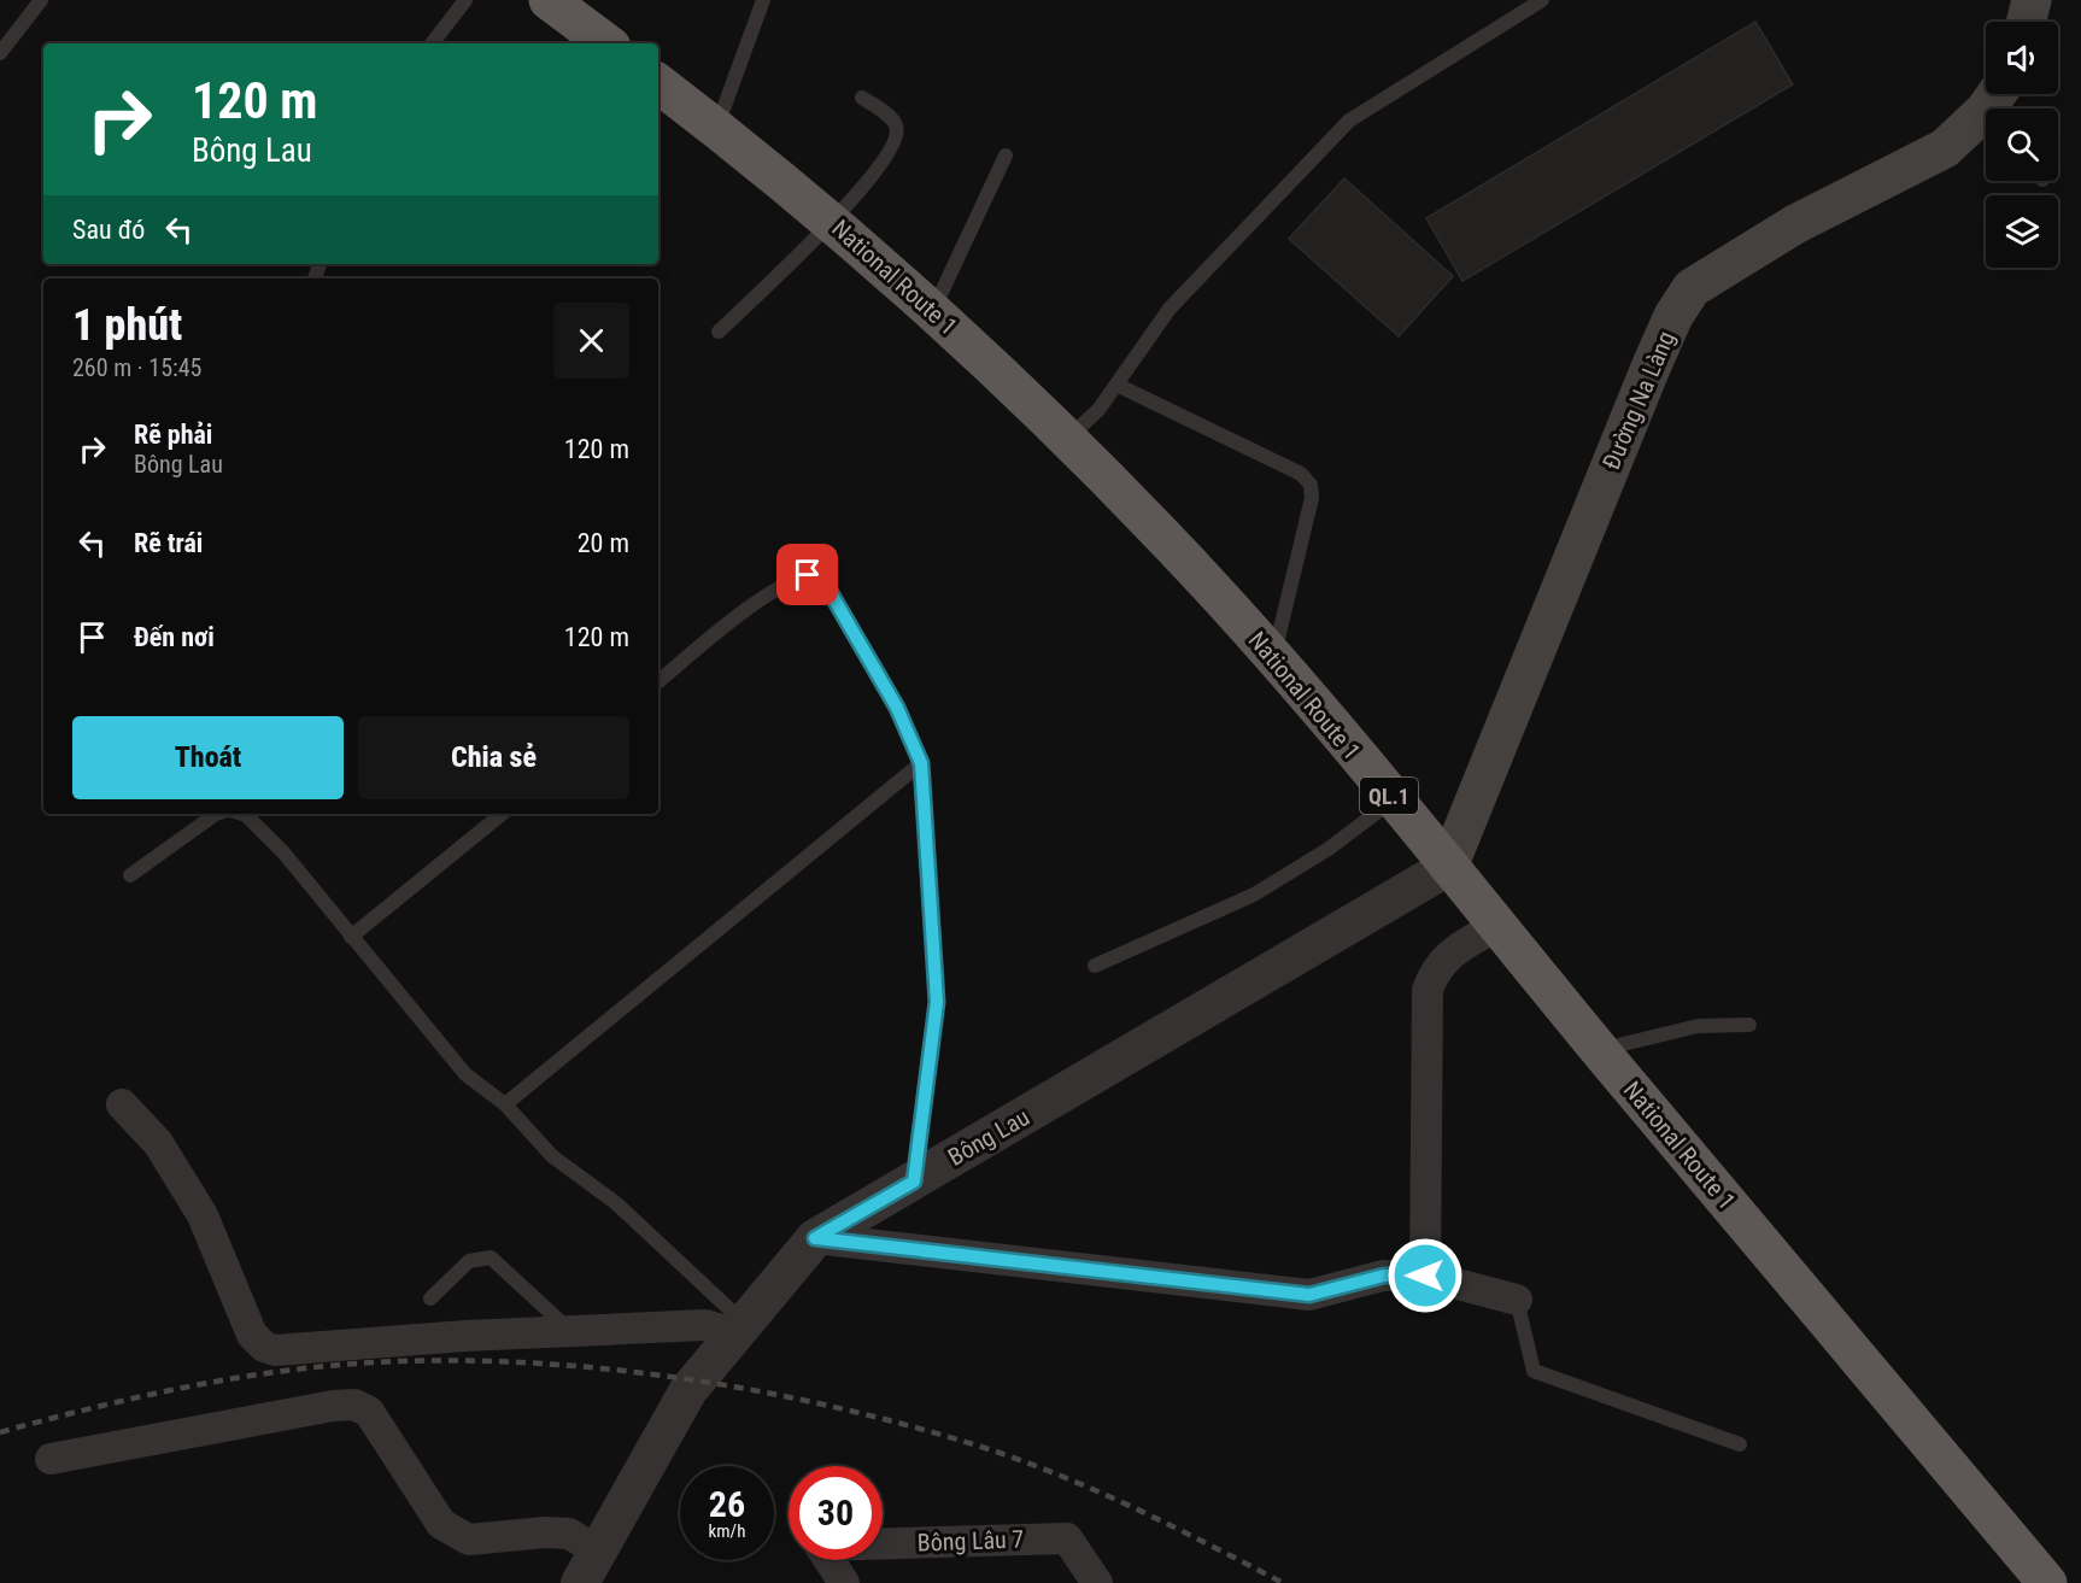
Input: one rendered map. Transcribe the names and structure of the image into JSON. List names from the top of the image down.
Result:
{
  "streets": {
    "highway": ["National Route 1", "QL.1"],
    "main road": ["Đường Na Làng"],
    "street": ["Bông Lau", "Bông Lâu 7"]
  },
  "crossings": [
    ["National Route 1", "Đường Na Làng"],
    ["National Route 1", "Bông Lau"],
    ["Đường Na Làng", "Bông Lau"]
  ],
  "page": {
    "turn": ["120 m", "Bông Lau"],
    "then": "Sau đó",
    "heading": ["1 phút", "260 m · 15:45"],
    "list": [
      {
        "name": "Rẽ phải",
        "note": "Bông Lau",
        "value": "120 m"
      },
      {
        "name": "Rẽ trái",
        "value": "20 m"
      },
      {
        "name": "Đến nơi",
        "value": "120 m"
      }
    ],
    "buttons": ["Thoát", "Chia sẻ"],
    "speed": "26 km/h",
    "limit": "30"
  }
}
